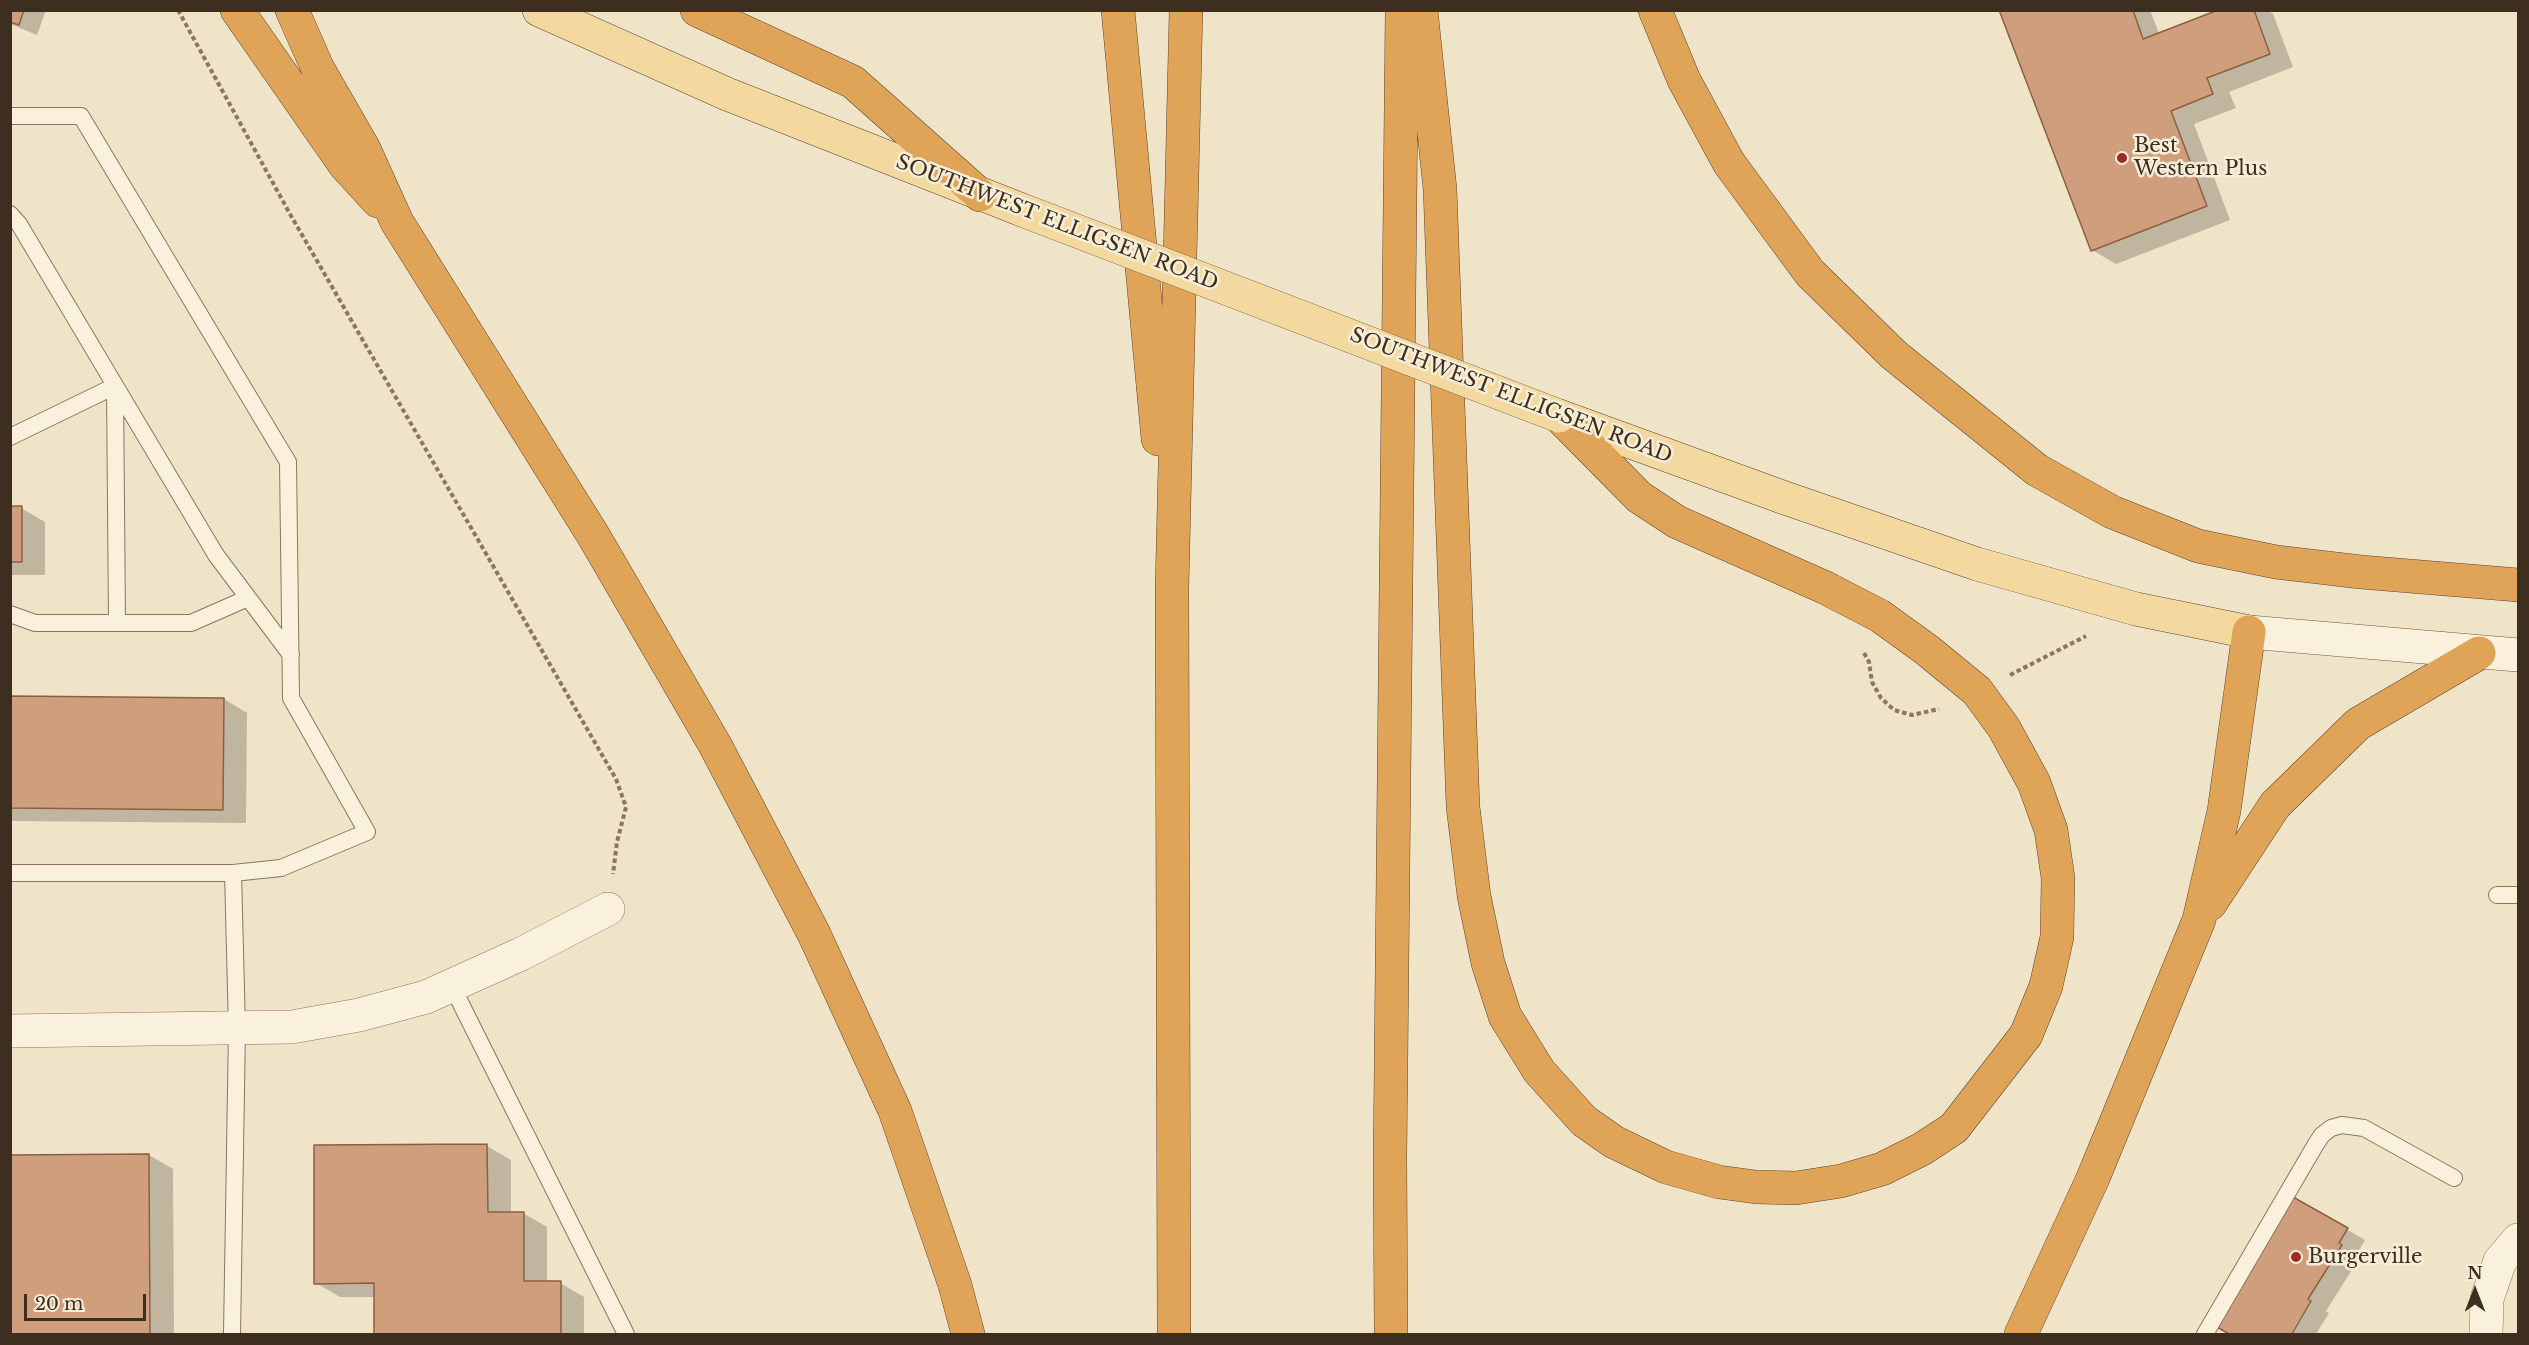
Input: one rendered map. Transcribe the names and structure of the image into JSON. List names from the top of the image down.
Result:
{
  "streets": {
    "main road": ["SOUTHWEST ELLIGSEN ROAD"]
  },
  "places": ["Best Western Plus", "Burgerville"],
  "scale_bar": "20 m",
  "north": "top"
}
